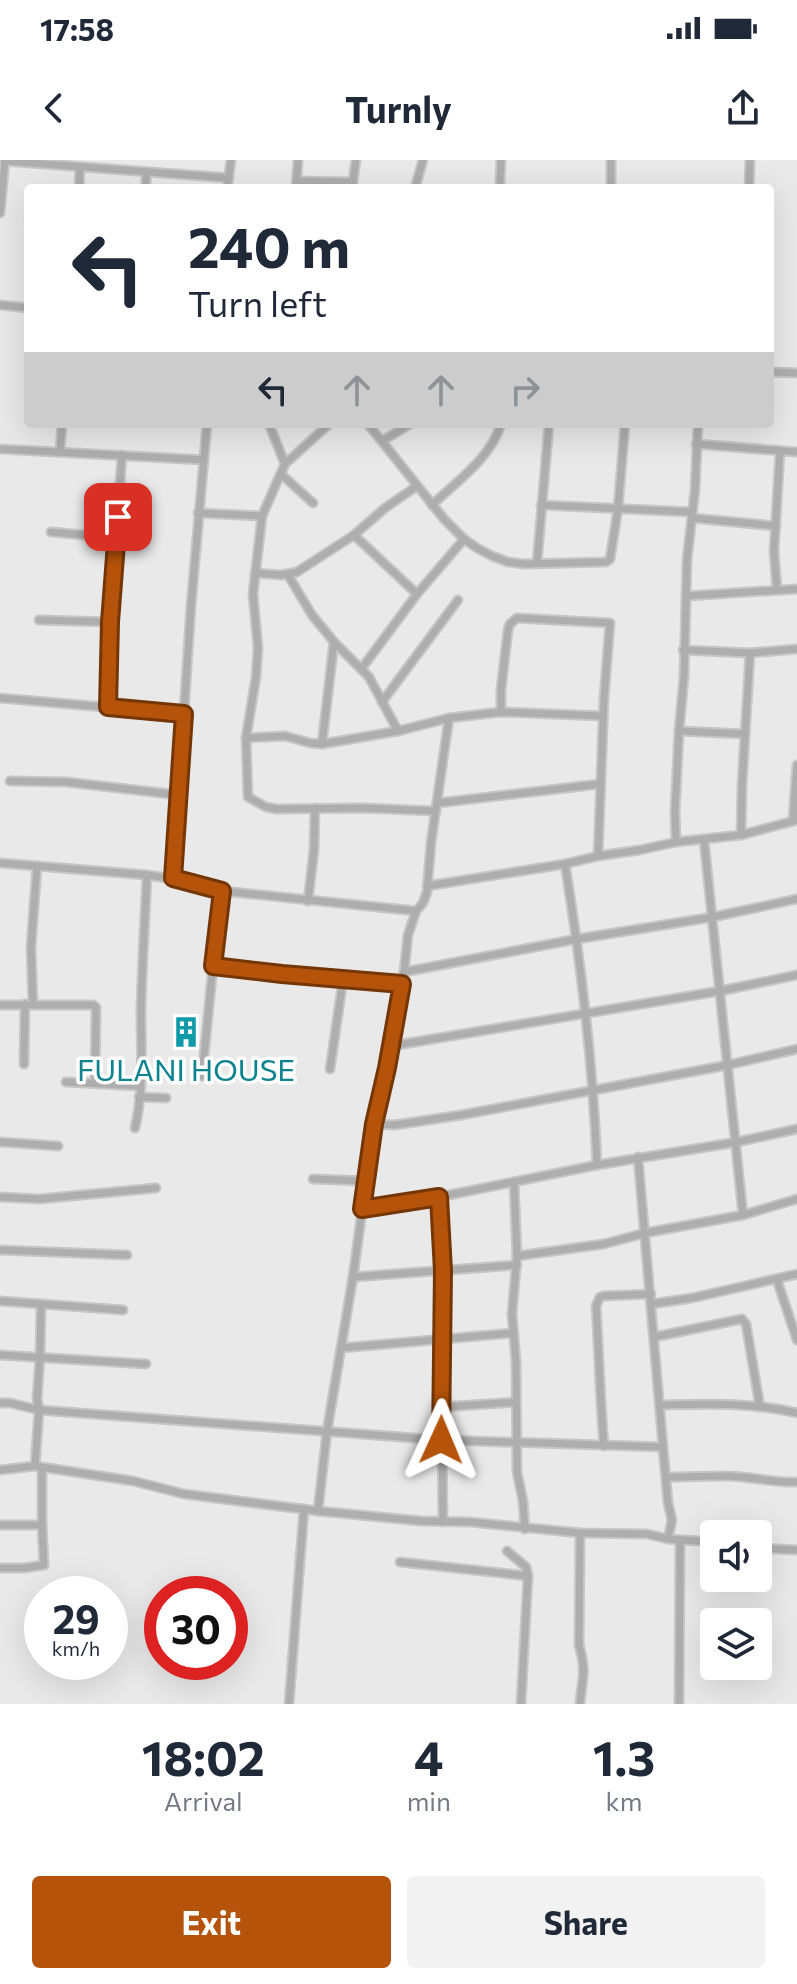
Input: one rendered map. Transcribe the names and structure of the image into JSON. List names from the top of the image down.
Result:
{
  "places": {
    "building": ["FULANI HOUSE"]
  },
  "page": {
    "status": "17:58",
    "header": "Turnly",
    "turn": ["240 m", "Turn left"],
    "speed": "29 km/h",
    "limit": "30",
    "eta": [
      "18:02",
      "Arrival",
      "4",
      "min",
      "1.3",
      "km"
    ],
    "buttons": ["Exit", "Share"]
  }
}
